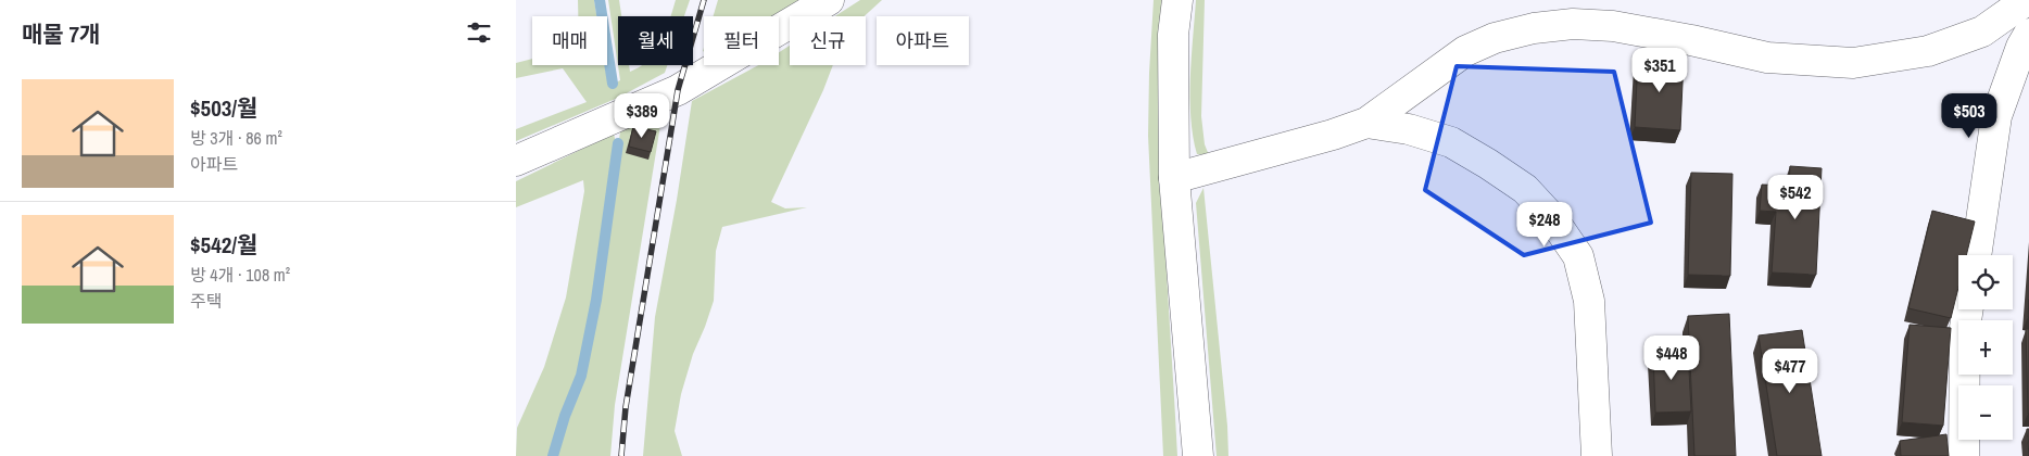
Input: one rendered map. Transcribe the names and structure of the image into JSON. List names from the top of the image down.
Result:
{
  "page": {
    "heading": "매물 7개",
    "chip": [
      "매매",
      "월세",
      "필터",
      "신규",
      "아파트"
    ],
    "price": [
      "$351",
      "$389",
      "$503",
      "$542",
      "$248",
      "$448",
      "$477"
    ],
    "list": [
      {
        "name": "$503/월",
        "note": "방 3개 · 86 m² · 아파트"
      },
      {
        "name": "$542/월",
        "note": "방 4개 · 108 m² · 주택"
      }
    ],
    "map_buttons": ["+", "−"]
  }
}
